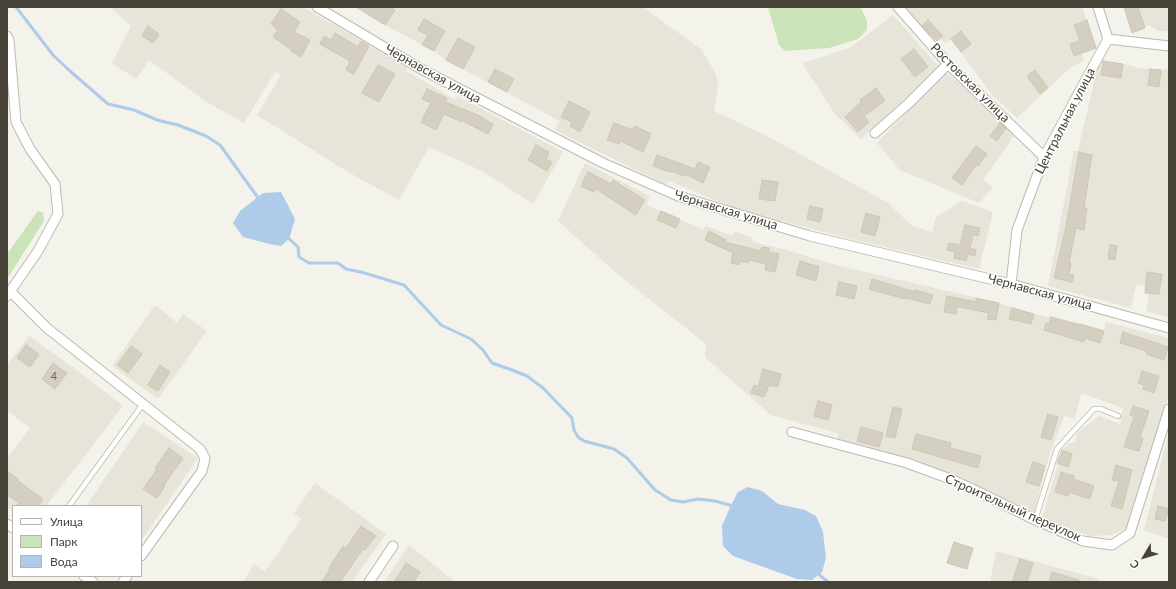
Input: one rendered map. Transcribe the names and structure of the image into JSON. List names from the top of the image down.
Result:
{
  "streets": {
    "street": [
      "Чернавская улица",
      "Ростовская улица",
      "Центральная улица",
      "Строительный переулок"
    ]
  },
  "crossings": [
    ["Чернавская улица", "Центральная улица"],
    ["Ростовская улица", "Центральная улица"]
  ],
  "house_numbers": ["4"],
  "legend": ["Улица", "Парк", "Вода"],
  "north": "bottom left"
}
